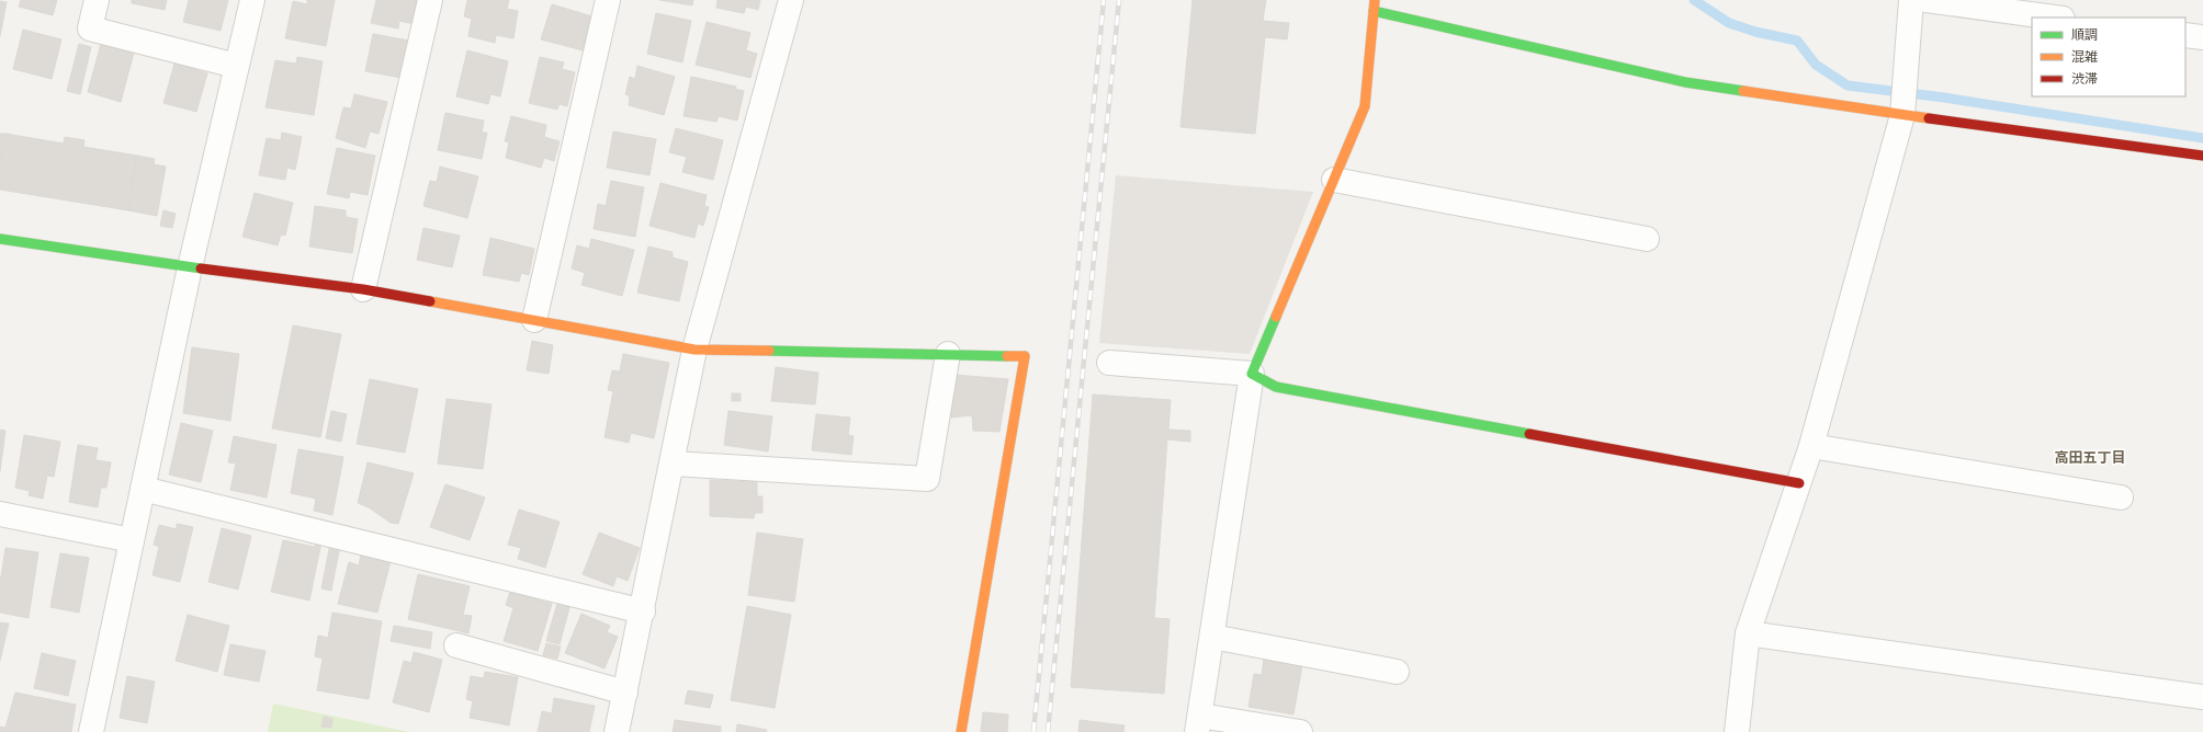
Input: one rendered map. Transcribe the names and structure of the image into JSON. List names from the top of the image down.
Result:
{
  "districts": ["高田五丁目"],
  "legend": ["順調", "混雑", "渋滞"]
}
